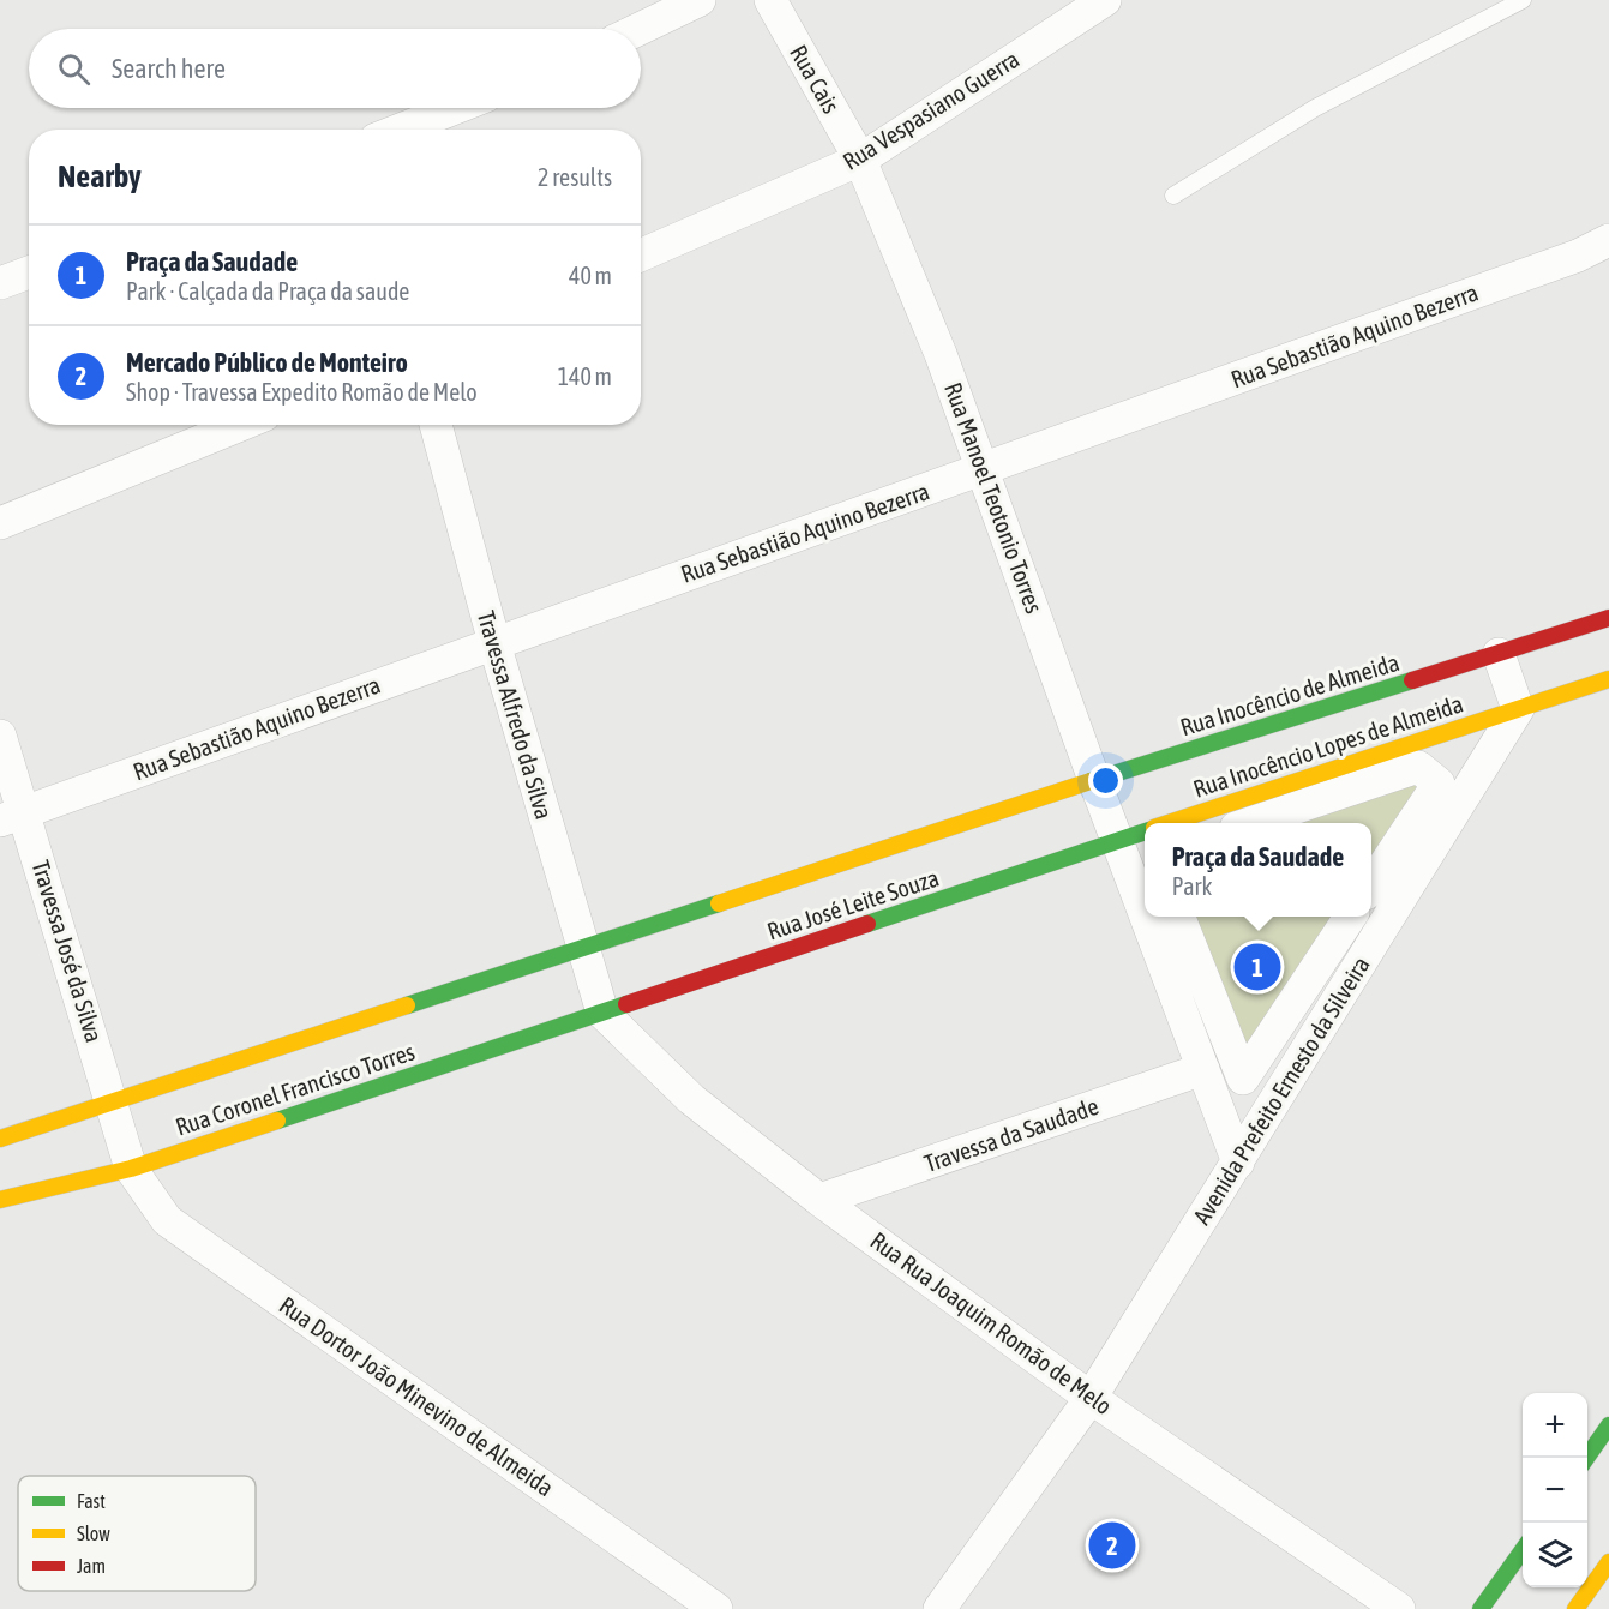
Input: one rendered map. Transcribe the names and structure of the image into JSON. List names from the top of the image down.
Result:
{
  "streets": {
    "street": [
      "Rua Cais",
      "Rua Vespasiano Guerra",
      "Rua Sebastião Aquino Bezerra",
      "Rua Manoel Teotonio Torres",
      "Rua Inocêncio de Almeida",
      "Travessa Alfredo da Silva",
      "Rua Inocêncio Lopes de Almeida",
      "Rua José Leite Souza",
      "Travessa José da Silva",
      "Rua Coronel Francisco Torres",
      "Avenida Prefeito Ernesto da Silveira",
      "Travessa da Saudade",
      "Rua Rua Joaquim Romão de Melo",
      "Rua Dortor João Minevino de Almeida"
    ]
  },
  "crossings": [
    ["Rua Cais", "Rua Vespasiano Guerra"],
    ["Rua Cais", "Rua Manoel Teotonio Torres"],
    ["Rua Vespasiano Guerra", "Rua Manoel Teotonio Torres"],
    ["Rua Sebastião Aquino Bezerra", "Rua Manoel Teotonio Torres"],
    ["Rua Sebastião Aquino Bezerra", "Travessa Alfredo da Silva"],
    ["Rua Sebastião Aquino Bezerra", "Travessa José da Silva"],
    ["Rua Manoel Teotonio Torres", "Rua Inocêncio de Almeida"],
    ["Rua Manoel Teotonio Torres", "Rua Inocêncio Lopes de Almeida"],
    ["Rua Manoel Teotonio Torres", "Rua José Leite Souza"],
    ["Rua Manoel Teotonio Torres", "Avenida Prefeito Ernesto da Silveira"],
    ["Rua Manoel Teotonio Torres", "Travessa da Saudade"],
    ["Rua Inocêncio de Almeida", "Rua José Leite Souza"],
    ["Travessa Alfredo da Silva", "Rua José Leite Souza"],
    ["Travessa Alfredo da Silva", "Rua Coronel Francisco Torres"],
    ["Travessa Alfredo da Silva", "Rua Rua Joaquim Romão de Melo"],
    ["Rua Inocêncio Lopes de Almeida", "Rua José Leite Souza"],
    ["Rua Inocêncio Lopes de Almeida", "Avenida Prefeito Ernesto da Silveira"],
    ["Rua José Leite Souza", "Rua Coronel Francisco Torres"],
    ["Rua José Leite Souza", "Rua Rua Joaquim Romão de Melo"],
    ["Travessa José da Silva", "Rua Coronel Francisco Torres"],
    ["Travessa José da Silva", "Rua Dortor João Minevino de Almeida"],
    ["Rua Coronel Francisco Torres", "Rua Rua Joaquim Romão de Melo"],
    ["Rua Coronel Francisco Torres", "Rua Dortor João Minevino de Almeida"],
    ["Avenida Prefeito Ernesto da Silveira", "Rua Rua Joaquim Romão de Melo"],
    ["Travessa da Saudade", "Rua Rua Joaquim Romão de Melo"]
  ],
  "legend": ["Fast", "Slow", "Jam"],
  "page": {
    "search": "Search here",
    "heading": ["Nearby", "2 results"],
    "list": [
      {
        "mark": "1",
        "name": "Praça da Saudade",
        "note": "Park · Calçada da Praça da saude",
        "value": "40 m"
      },
      {
        "mark": "2",
        "name": "Mercado Público de Monteiro",
        "note": "Shop · Travessa Expedito Romão de Melo",
        "value": "140 m"
      }
    ],
    "popup": ["Praça da Saudade", "Park"],
    "pins": ["1", "2"],
    "map_buttons": ["+", "−"]
  }
}
